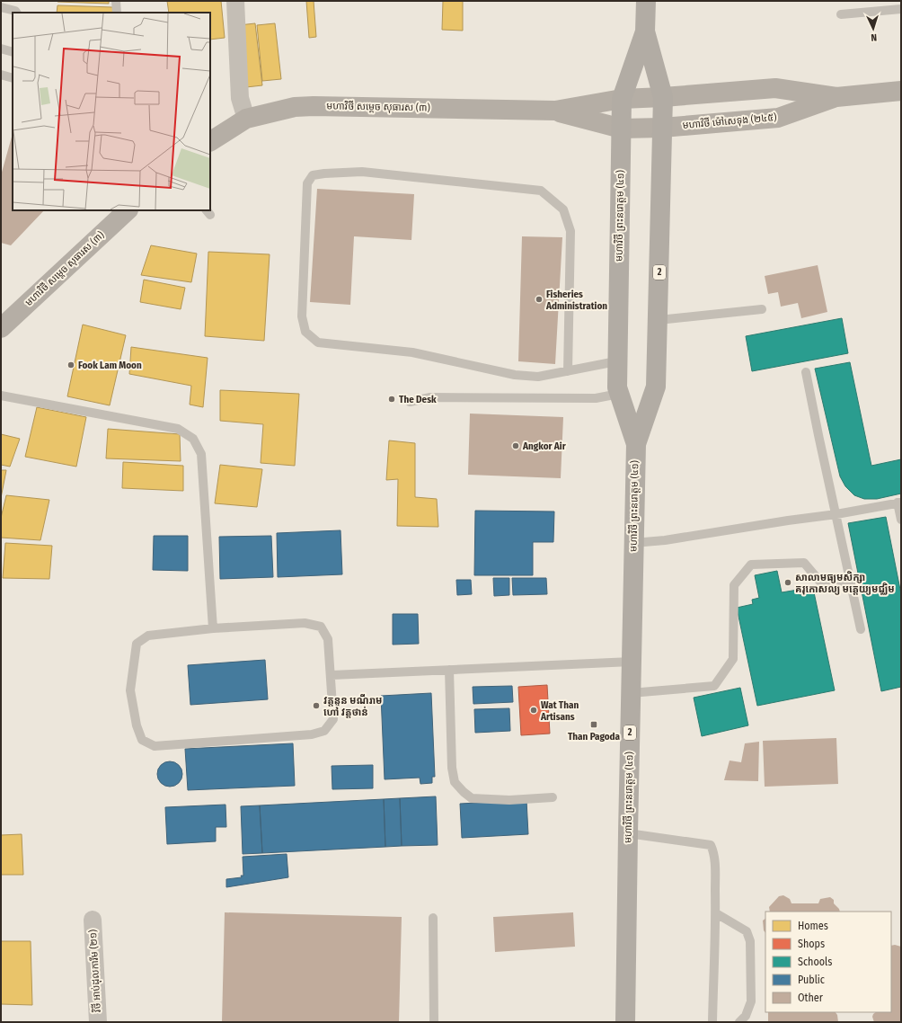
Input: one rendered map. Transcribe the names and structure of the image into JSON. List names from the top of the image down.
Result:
{
  "streets": {
    "main road": [
      "មហាវិថី សម្តេច សុធារស (៣)",
      "មហាវិថី ម៉ៅសេទុង (២៤៥)",
      "មហាវិថី ព្រះនរោត្តម (៤១)",
      "2"
    ],
    "street": ["វិថី អាប់ដុលការីម (២១)"]
  },
  "crossings": [
    ["មហាវិថី សម្តេច សុធារស (៣)", "មហាវិថី ម៉ៅសេទុង (២៤៥)"],
    ["មហាវិថី សម្តេច សុធារស (៣)", "មហាវិថី ព្រះនរោត្តម (៤១)"],
    ["មហាវិថី ម៉ៅសេទុង (២៤៥)", "មហាវិថី ព្រះនរោត្តម (៤១)"]
  ],
  "places": {
    "other": [
      "Fisheries Administration",
      "Fook Lam Moon",
      "The Desk",
      "Angkor Air",
      "សាលាមធ្យមសិក្សា គរុកោសល្យ មត្តេយ្យមជ្ឈិម",
      "វត្តនួន មណីរាម ហៅ វត្តថាន់",
      "Wat Than Artisans"
    ],
    "transit": ["Than Pagoda"]
  },
  "legend": [
    "Homes",
    "Shops",
    "Schools",
    "Public",
    "Other"
  ],
  "north": "bottom"
}
